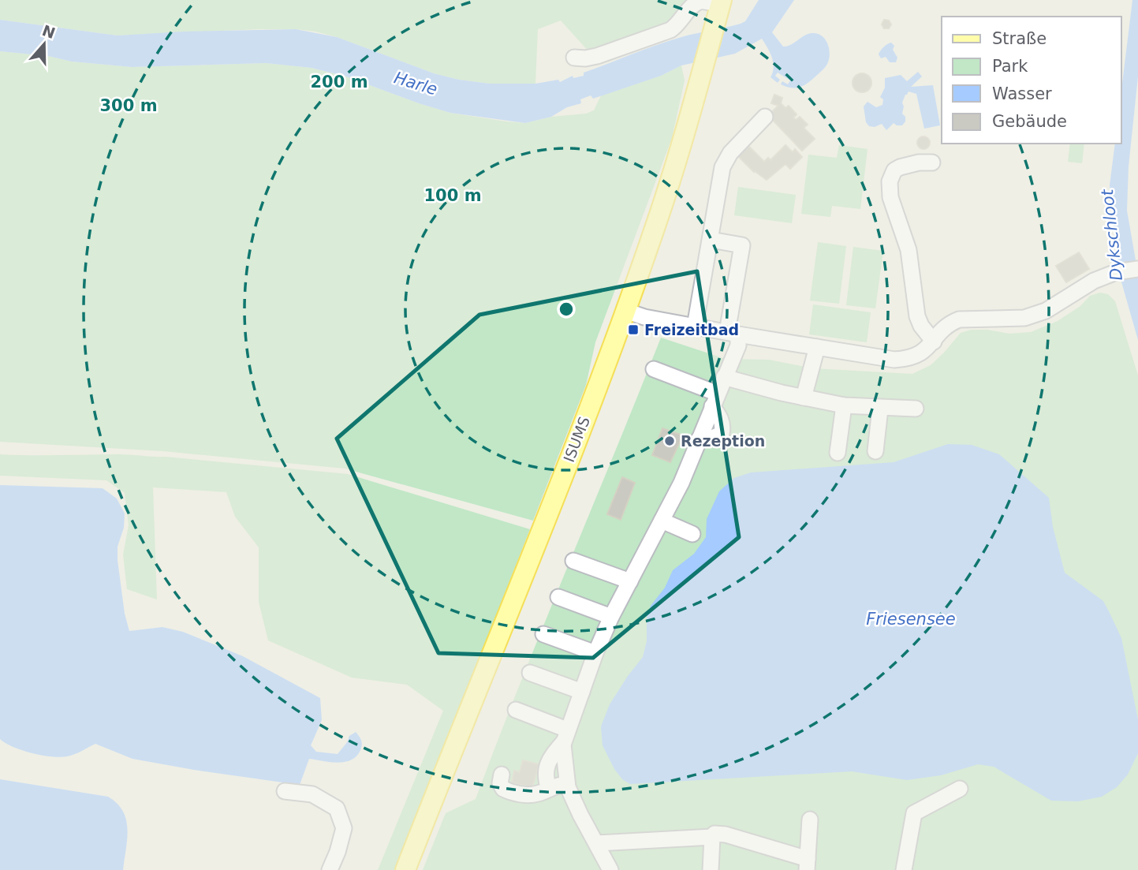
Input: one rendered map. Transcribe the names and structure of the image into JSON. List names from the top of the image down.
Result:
{
  "streets": {
    "main road": ["ISUMS"]
  },
  "water": ["Harle", "Dykschloot", "Friesensee"],
  "places": {
    "transit": ["Freizeitbad"],
    "other": ["Rezeption"]
  },
  "legend": [
    "Straße",
    "Park",
    "Wasser",
    "Gebäude"
  ],
  "north": "top",
  "rings": ["200 m", "300 m", "100 m"]
}
